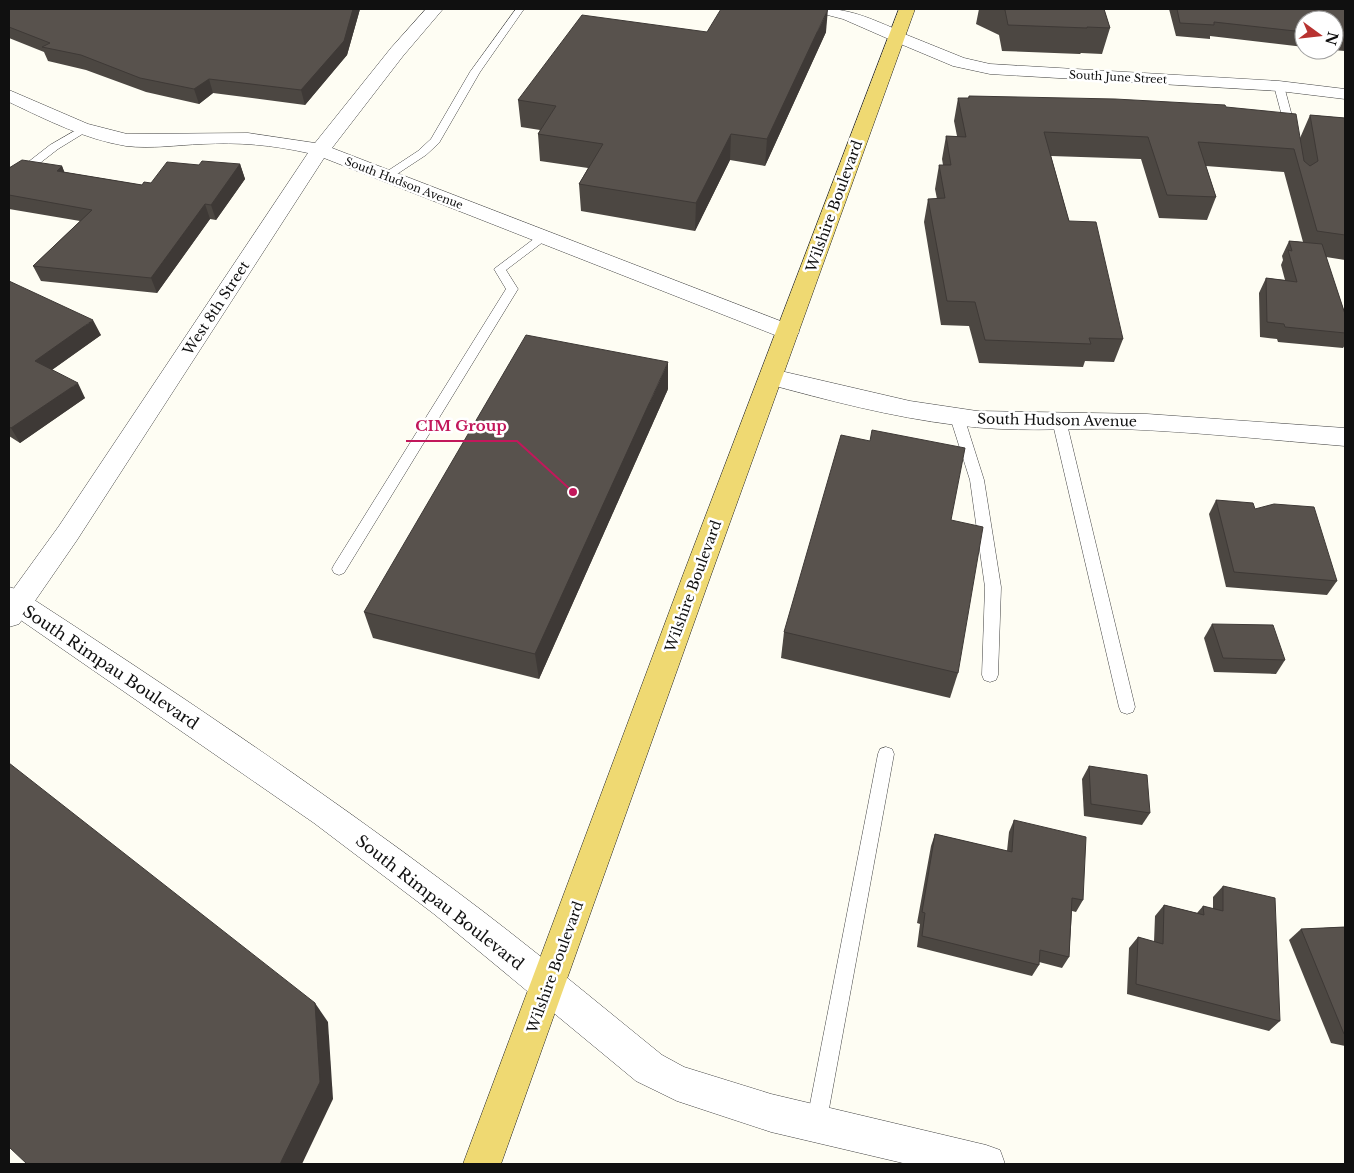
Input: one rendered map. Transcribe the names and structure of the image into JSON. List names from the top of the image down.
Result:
{
  "streets": {
    "main road": ["Wilshire Boulevard"],
    "street": [
      "South June Street",
      "South Hudson Avenue",
      "West 8th Street",
      "South Rimpau Boulevard"
    ]
  },
  "crossings": [
    ["South June Street", "Wilshire Boulevard"],
    ["South Hudson Avenue", "Wilshire Boulevard"],
    ["South Hudson Avenue", "West 8th Street"],
    ["Wilshire Boulevard", "South Rimpau Boulevard"],
    ["West 8th Street", "South Rimpau Boulevard"]
  ],
  "places": ["CIM Group"],
  "north": "right"
}
